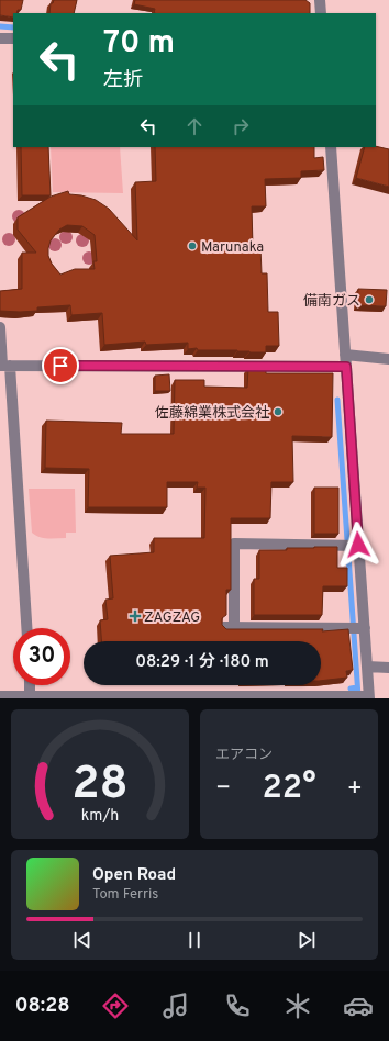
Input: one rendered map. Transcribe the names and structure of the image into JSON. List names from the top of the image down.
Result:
{
  "places": {
    "other": ["Marunaka", "備南ガス", "佐藤綿業株式会社"],
    "health": ["ZAGZAG"]
  },
  "page": {
    "turn": ["70 m", "左折"],
    "limit": "30",
    "trip": "08:29 · 1 分 · 180 m",
    "tile": "エアコン",
    "heat": ["−", "22°", "+"],
    "song": ["Open Road", "Tom Ferris"],
    "tabs": "08:28",
    "gauge": ["28", "km/h"]
  }
}
